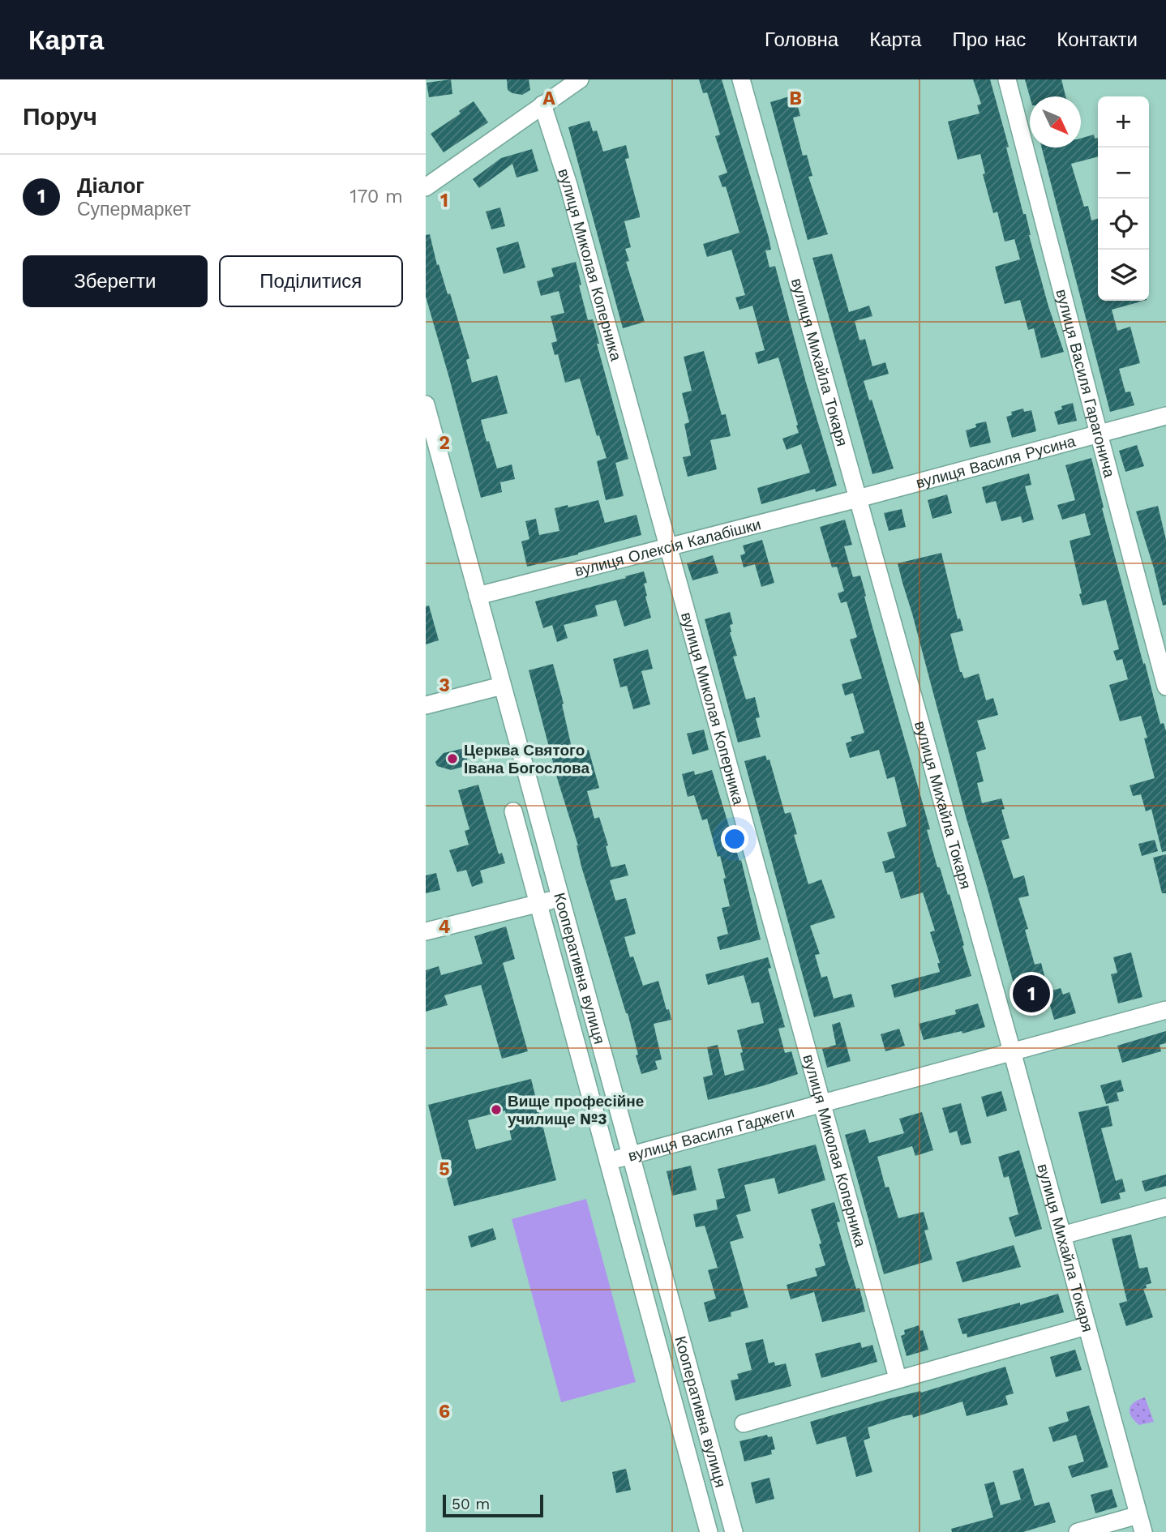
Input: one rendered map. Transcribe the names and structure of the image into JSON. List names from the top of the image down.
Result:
{
  "streets": {
    "street": [
      "вулиця Миколая Коперника",
      "вулиця Михайла Токаря",
      "вулиця Василя Гарагонича",
      "вулиця Василя Русина",
      "вулиця Олексія Калабішки",
      "Кооперативна вулиця",
      "вулиця Василя Гаджеги"
    ]
  },
  "crossings": [
    ["вулиця Миколая Коперника", "вулиця Олексія Калабішки"],
    ["вулиця Миколая Коперника", "вулиця Василя Гаджеги"],
    ["вулиця Михайла Токаря", "вулиця Василя Русина"],
    ["вулиця Михайла Токаря", "вулиця Олексія Калабішки"],
    ["вулиця Михайла Токаря", "вулиця Василя Гаджеги"],
    ["вулиця Василя Гарагонича", "вулиця Василя Русина"],
    ["вулиця Василя Русина", "вулиця Олексія Калабішки"],
    ["вулиця Олексія Калабішки", "Кооперативна вулиця"],
    ["Кооперативна вулиця", "вулиця Василя Гаджеги"]
  ],
  "places": ["Церква Святого Івана Богослова", "Вище професійне училище №3"],
  "scale_bar": "50 m",
  "north": "bottom right",
  "page": {
    "header": "Карта",
    "nav": [
      "Головна",
      "Карта",
      "Про нас",
      "Контакти"
    ],
    "heading": "Поруч",
    "map_buttons": ["+", "−"],
    "list": [
      {
        "mark": "1",
        "name": "Діалог",
        "note": "Супермаркет",
        "value": "170 m"
      }
    ],
    "buttons": ["Зберегти", "Поділитися"],
    "pins": "1",
    "scale": "50 m"
  },
  "grid": {
    "columns": ["A", "B"],
    "rows": [
      "1",
      "2",
      "3",
      "4",
      "5",
      "6"
    ]
  }
}
